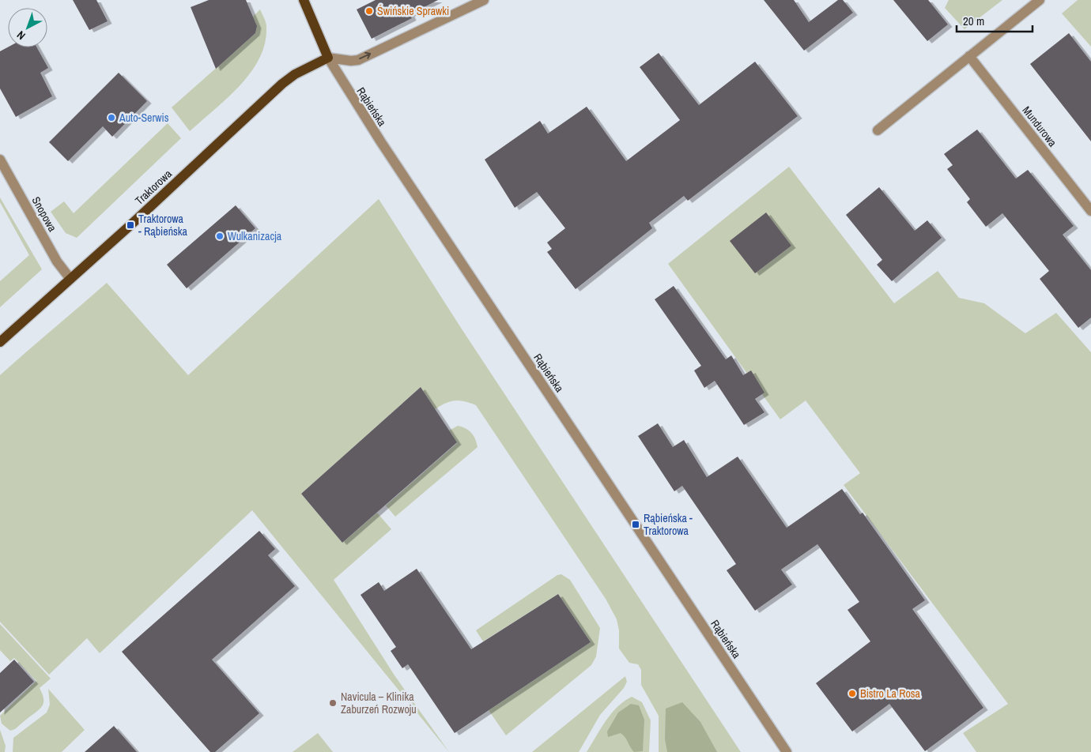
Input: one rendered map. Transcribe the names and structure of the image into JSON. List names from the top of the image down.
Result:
{
  "streets": {
    "main road": ["Rąbieńska", "Traktorowa"],
    "street": ["Mundurowa", "Snopowa"]
  },
  "crossings": [
    ["Rąbieńska", "Traktorowa"],
    ["Traktorowa", "Snopowa"]
  ],
  "places": {
    "other": [
      "Świńskie Sprawki",
      "Auto-Serwis",
      "Wulkanizacja",
      "Bistro La Rosa",
      "Navicula – Klinika Zaburzeń Rozwoju"
    ],
    "transit": ["Traktorowa - Rąbieńska", "Rąbieńska - Traktorowa"]
  },
  "scale_bar": "20 m",
  "north": "bottom left"
}
